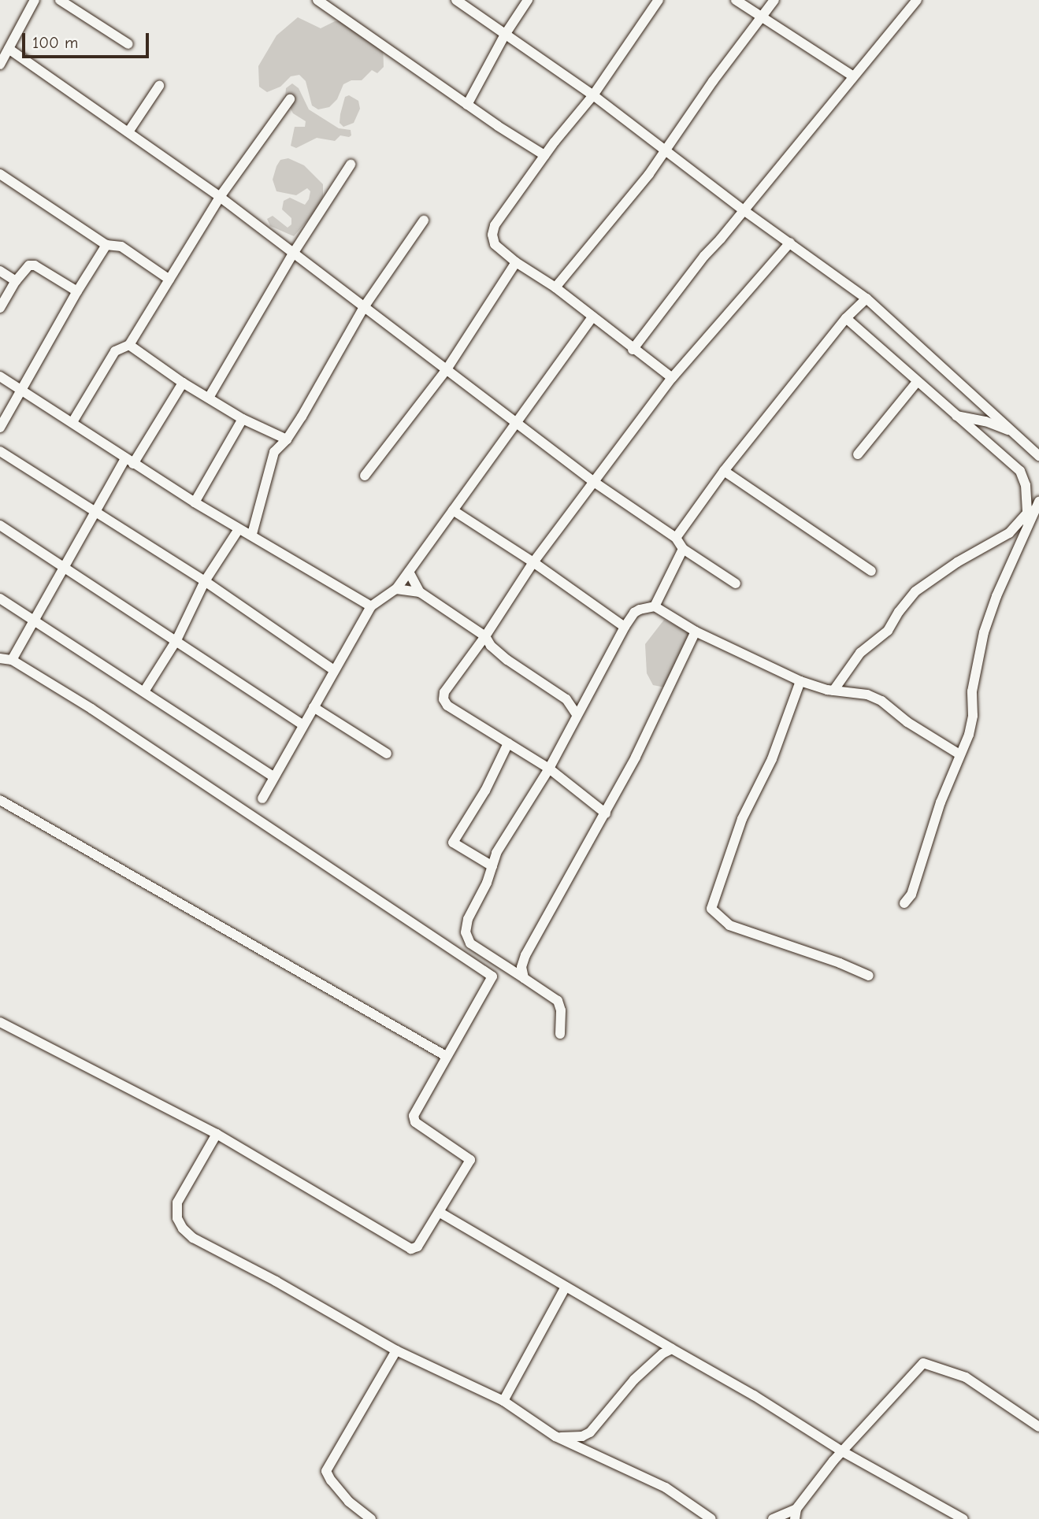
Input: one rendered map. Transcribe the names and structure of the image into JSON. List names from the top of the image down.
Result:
{
  "scale_bar": "100 m"
}
